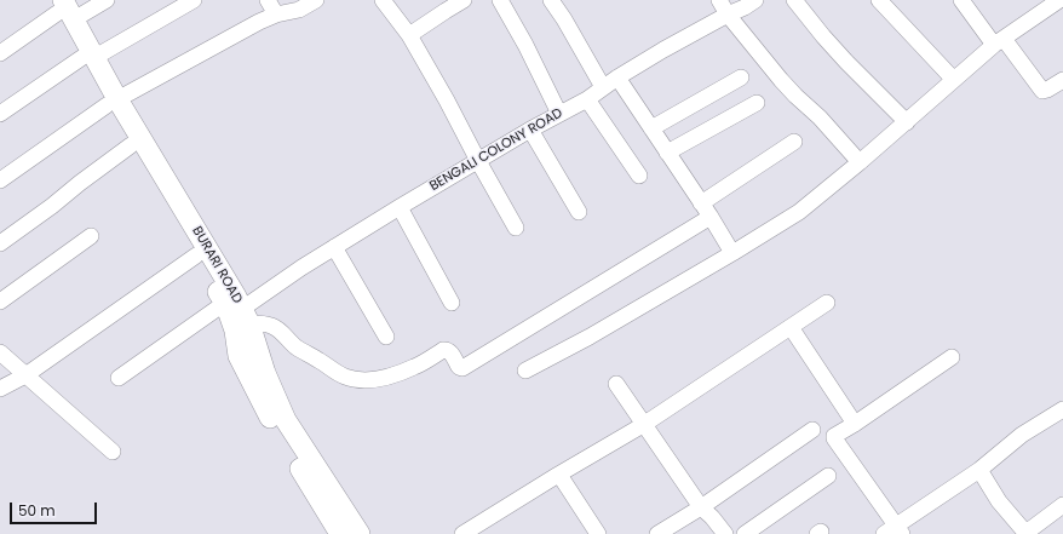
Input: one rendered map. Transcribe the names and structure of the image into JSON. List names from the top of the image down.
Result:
{
  "streets": {
    "main road": ["BURARI ROAD"],
    "street": ["BENGALI COLONY ROAD"]
  },
  "crossings": [
    ["BENGALI COLONY ROAD", "BURARI ROAD"]
  ],
  "scale_bar": "50 m"
}
